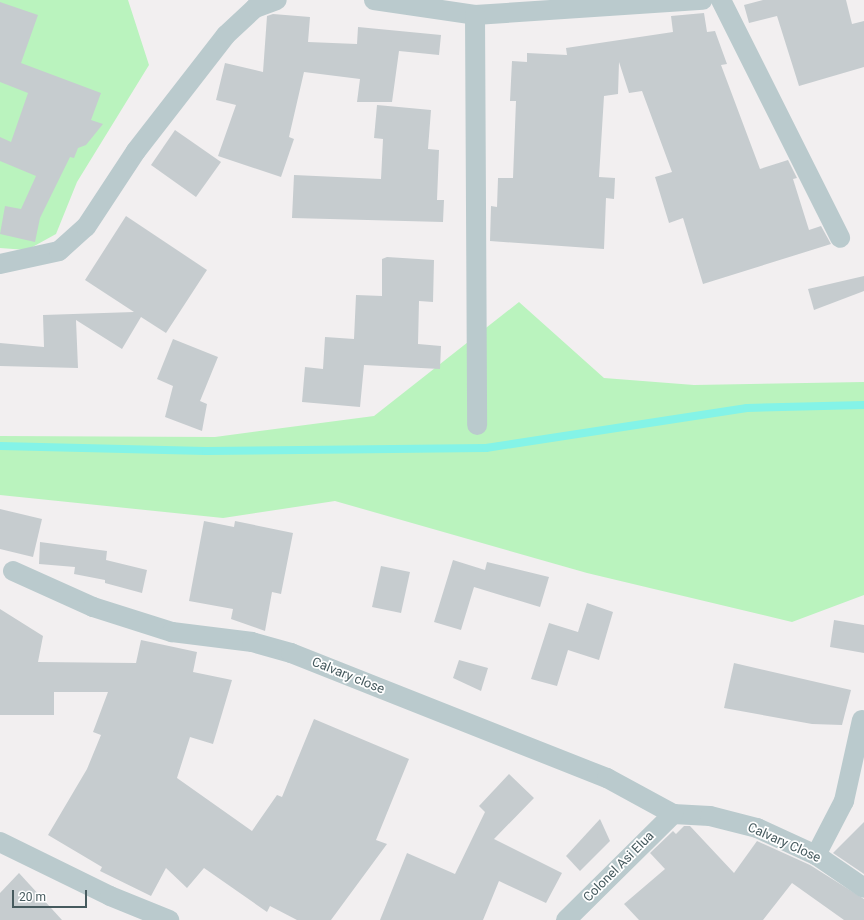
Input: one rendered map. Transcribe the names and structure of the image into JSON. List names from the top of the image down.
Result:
{
  "streets": {
    "street": ["Calvary close", "Calvary Close", "Colonel Asi Elua"]
  },
  "crossings": [
    ["Calvary close", "Calvary Close"],
    ["Calvary close", "Colonel Asi Elua"],
    ["Calvary Close", "Colonel Asi Elua"]
  ],
  "scale_bar": "20 m"
}
